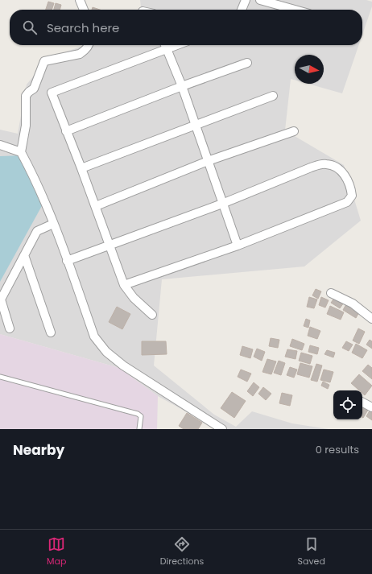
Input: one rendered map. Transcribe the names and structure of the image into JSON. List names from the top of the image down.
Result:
{
  "north": "right",
  "page": {
    "search": "Search here",
    "heading": ["Nearby", "0 results"],
    "nav": ["Map", "Directions", "Saved"]
  }
}
